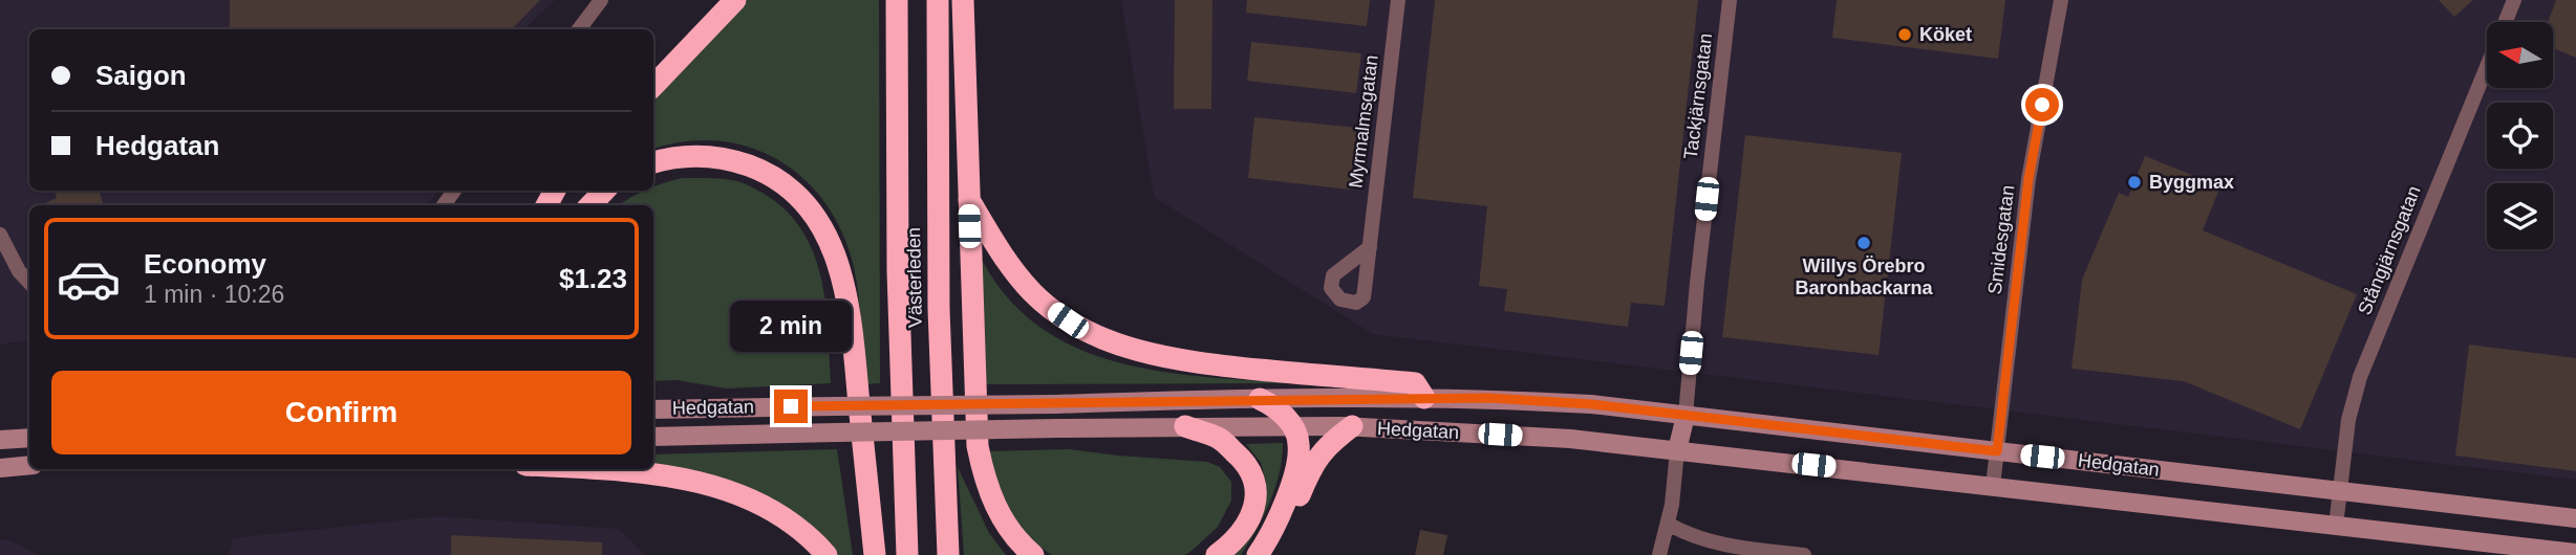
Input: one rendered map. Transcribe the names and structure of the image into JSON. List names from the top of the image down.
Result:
{
  "streets": {
    "highway": ["Västerleden"],
    "main road": ["Hedgatan"],
    "street": [
      "Tackjärnsgatan",
      "Myrmalmsgatan",
      "Smidesgatan",
      "Stångjärnsgatan"
    ]
  },
  "crossings": [
    ["Tackjärnsgatan", "Hedgatan"],
    ["Smidesgatan", "Hedgatan"],
    ["Stångjärnsgatan", "Hedgatan"]
  ],
  "places": ["Köket", "Byggmax", "Willys Örebro Baronbackarna"],
  "north": "left",
  "page": {
    "banner": ["Saigon", "Hedgatan"],
    "list": [
      {
        "name": "Economy",
        "note": "1 min · 10:26",
        "value": "$1.23"
      }
    ],
    "bubble": "2 min",
    "buttons": "Confirm"
  }
}
